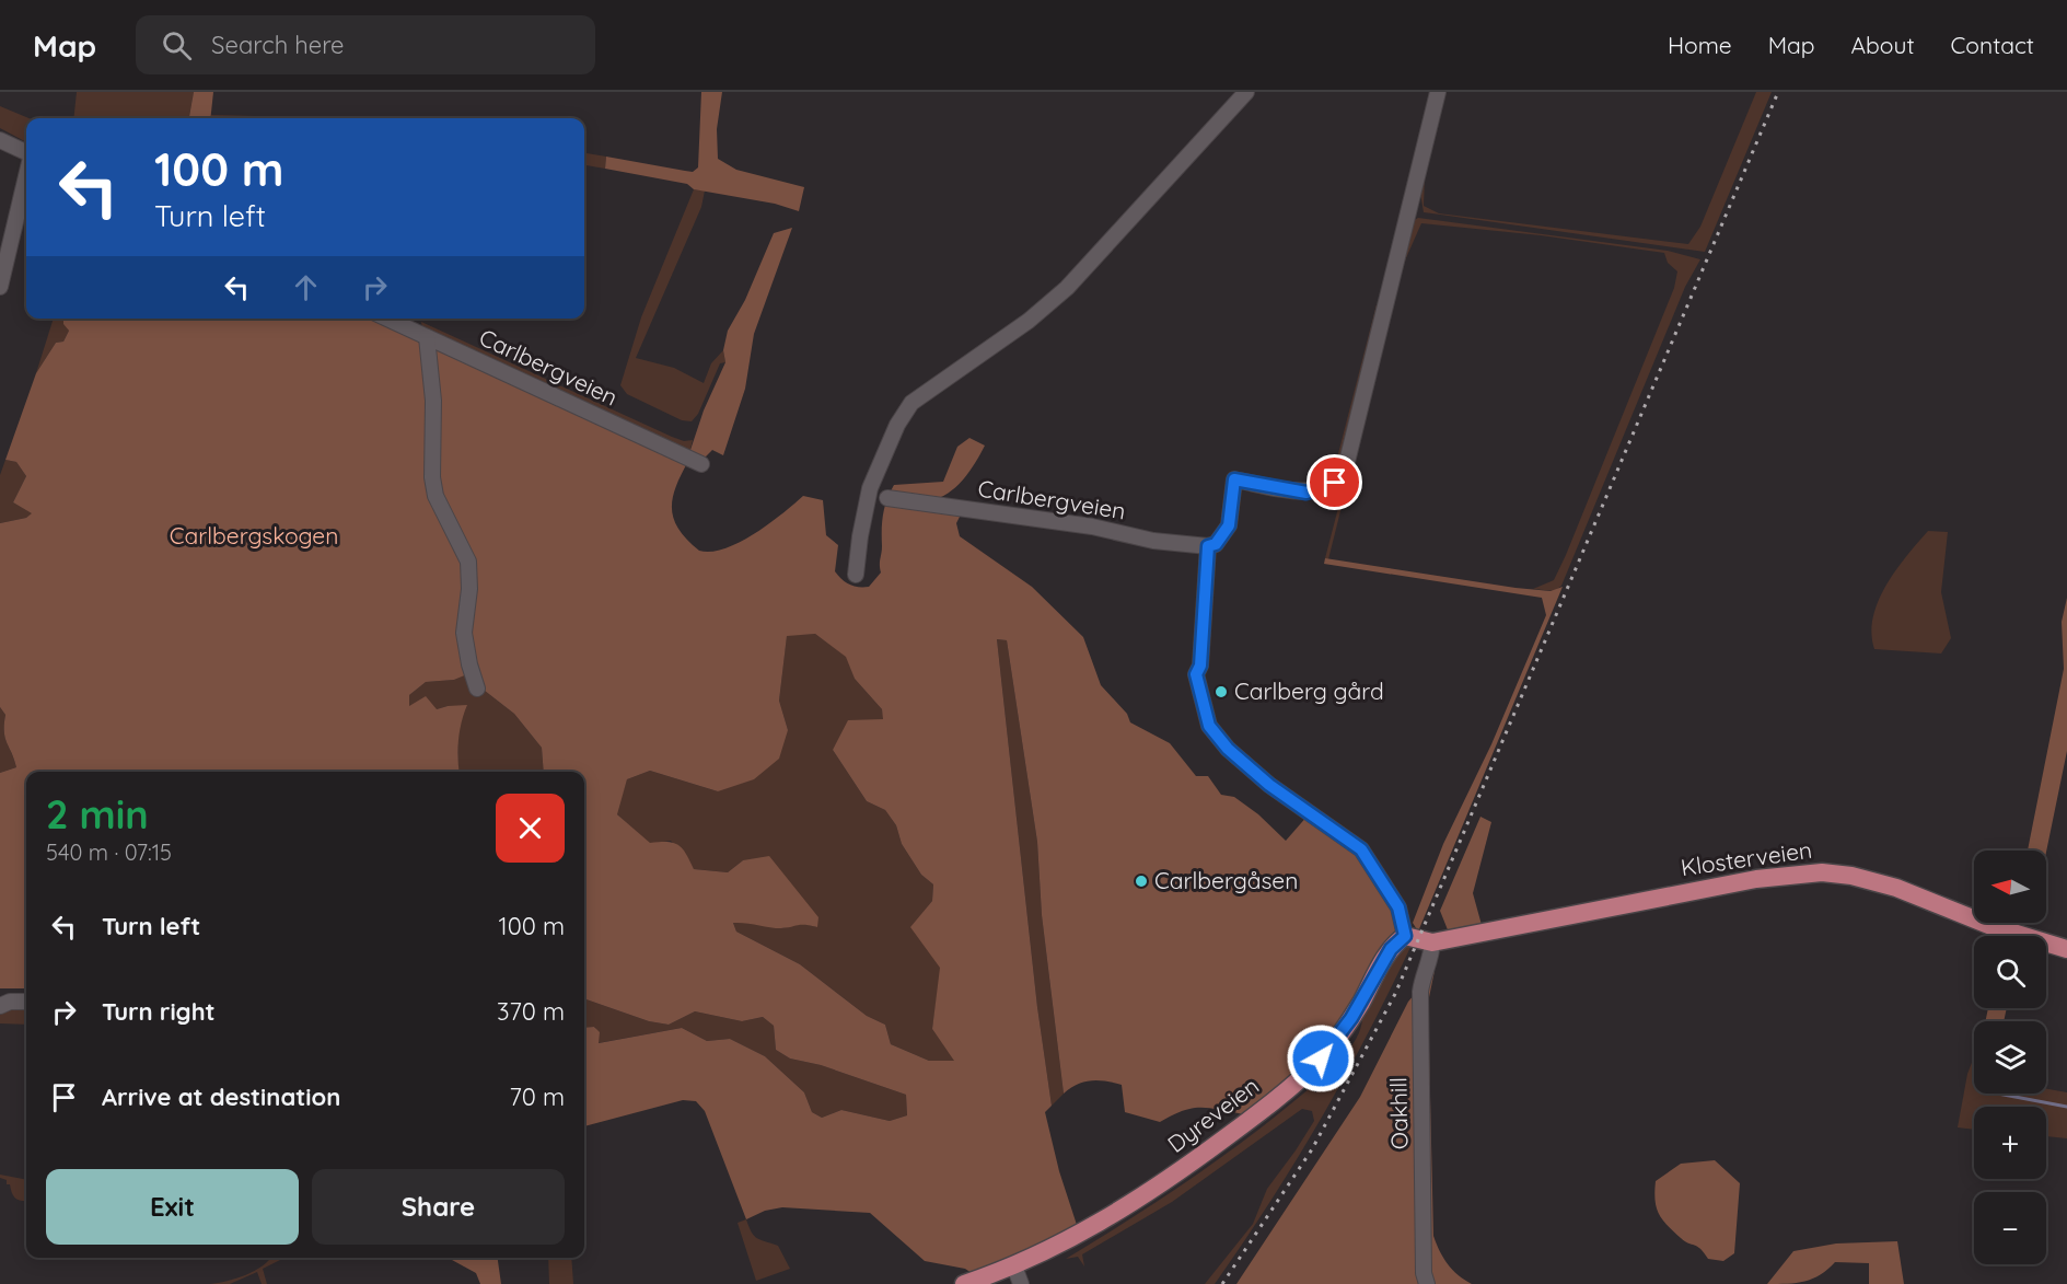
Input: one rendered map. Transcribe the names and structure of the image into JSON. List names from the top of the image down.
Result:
{
  "streets": {
    "main road": ["Klosterveien", "Dyreveien"],
    "street": ["Carlbergveien", "Oakhill"]
  },
  "crossings": [
    ["Klosterveien", "Oakhill"]
  ],
  "parks": ["Carlbergskogen"],
  "places": ["Carlberg gård", "Carlbergåsen"],
  "north": "left",
  "page": {
    "header": "Map",
    "search": "Search here",
    "nav": [
      "Home",
      "Map",
      "About",
      "Contact"
    ],
    "turn": ["100 m", "Turn left"],
    "heading": ["2 min", "540 m · 07:15"],
    "map_buttons": ["+", "−"],
    "list": [
      {
        "name": "Turn left",
        "value": "100 m"
      },
      {
        "name": "Turn right",
        "value": "370 m"
      },
      {
        "name": "Arrive at destination",
        "value": "70 m"
      }
    ],
    "buttons": ["Exit", "Share"]
  }
}
